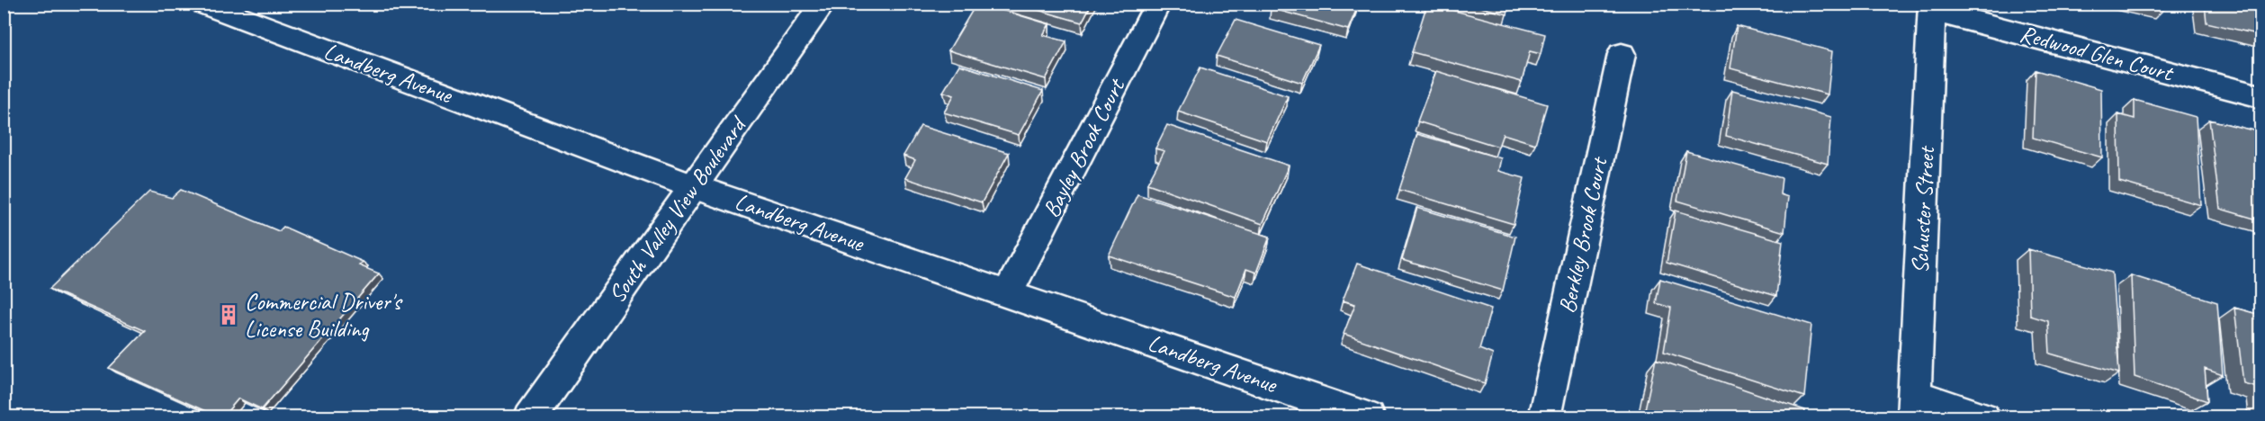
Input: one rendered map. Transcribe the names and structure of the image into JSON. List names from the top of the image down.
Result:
{
  "streets": {
    "street": [
      "Redwood Glen Court",
      "Landberg Avenue",
      "Bayley Brook Court",
      "South Valley View Boulevard",
      "Schuster Street",
      "Berkley Brook Court"
    ]
  },
  "crossings": [
    ["Redwood Glen Court", "Schuster Street"],
    ["Landberg Avenue", "Bayley Brook Court"],
    ["Landberg Avenue", "South Valley View Boulevard"]
  ],
  "places": {
    "building": ["Commercial Driver's License Building"]
  }
}
